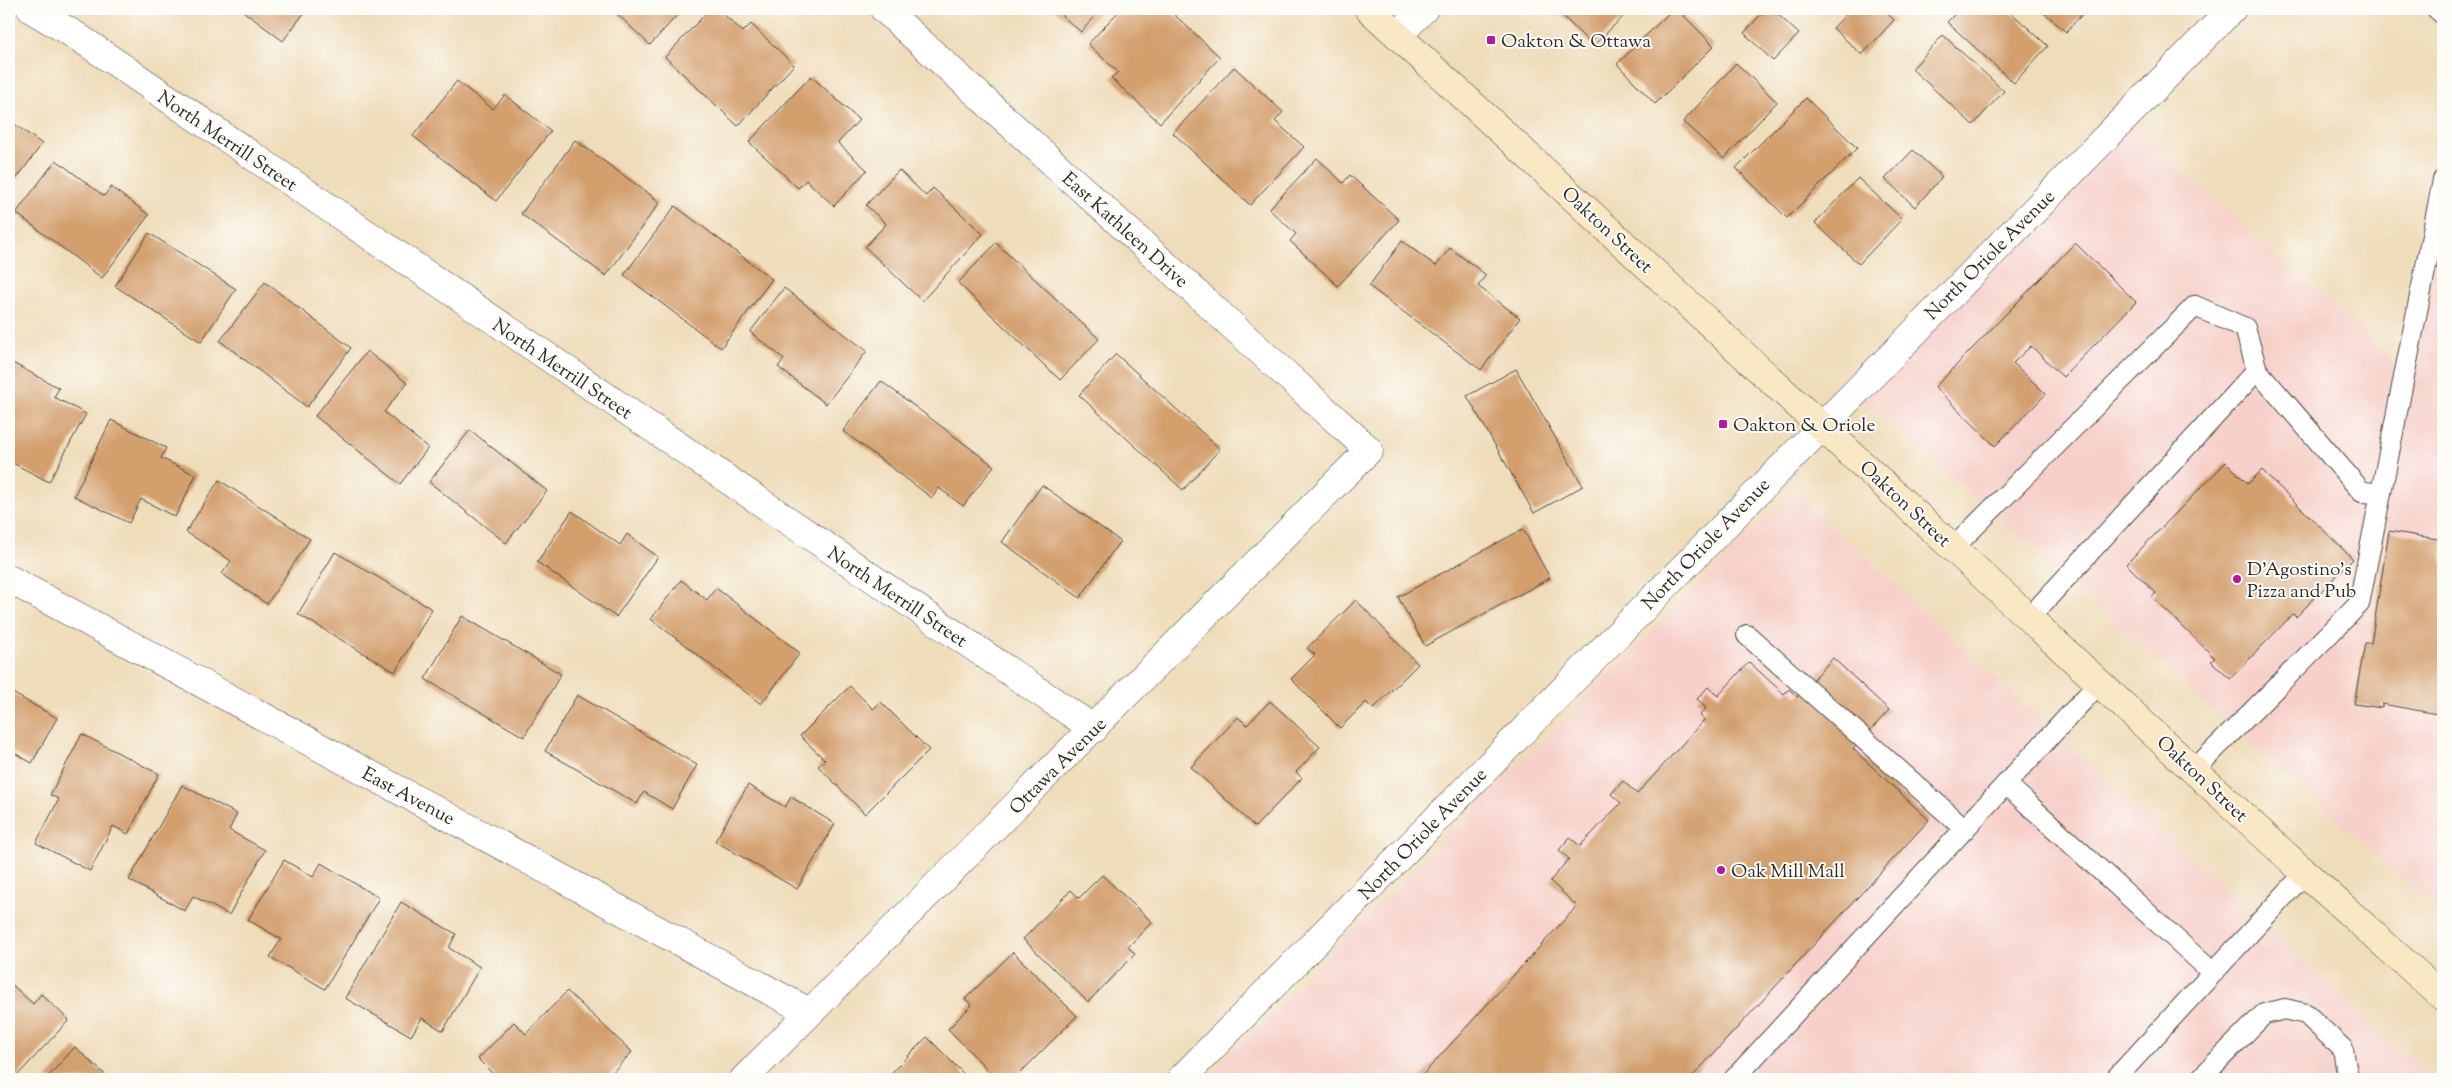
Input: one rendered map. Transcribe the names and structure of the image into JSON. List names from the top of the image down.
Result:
{
  "streets": {
    "main road": ["Oakton Street"],
    "street": [
      "North Merrill Street",
      "East Kathleen Drive",
      "North Oriole Avenue",
      "Ottawa Avenue",
      "East Avenue"
    ]
  },
  "crossings": [
    ["North Merrill Street", "Ottawa Avenue"],
    ["East Kathleen Drive", "Ottawa Avenue"],
    ["Oakton Street", "North Oriole Avenue"],
    ["Ottawa Avenue", "East Avenue"]
  ],
  "places": {
    "transit": ["Oakton & Ottawa", "Oakton & Oriole"],
    "other": ["D’Agostino’s Pizza and Pub", "Oak Mill Mall"]
  }
}
